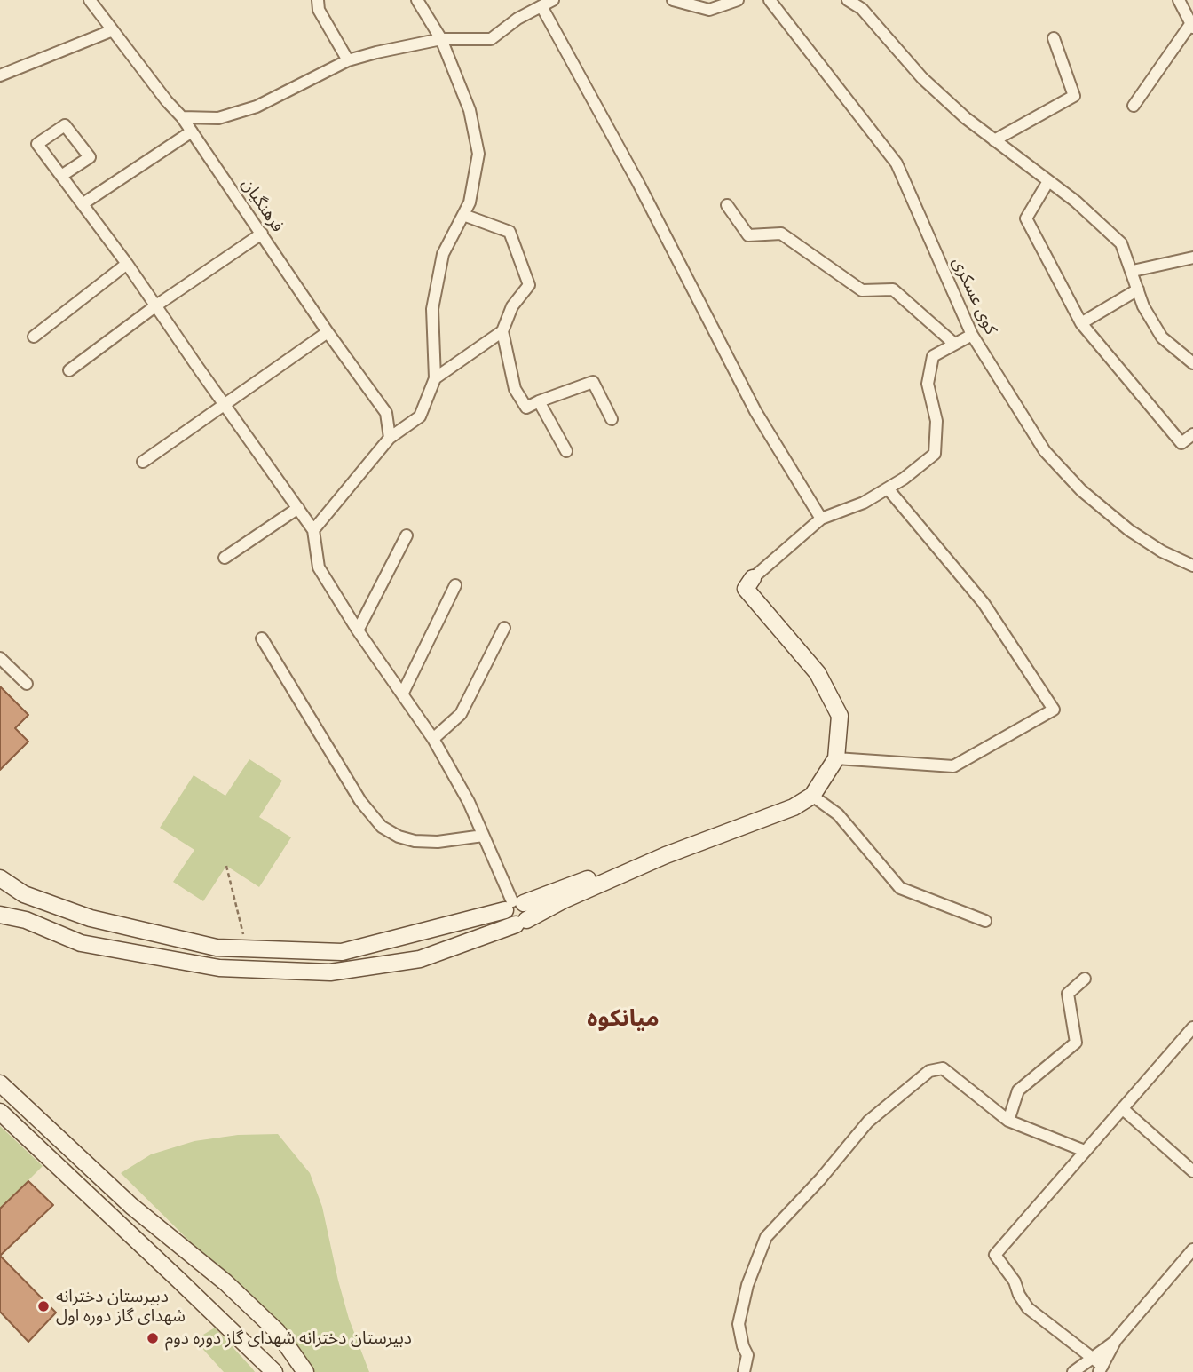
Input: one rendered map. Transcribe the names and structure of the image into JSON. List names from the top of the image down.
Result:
{
  "streets": {
    "street": ["فرهنگیان", "کوی عسکری"]
  },
  "districts": ["میانکوه"],
  "places": ["دبیرستان دخترانه شهدای گاز دوره اول", "دبیرستان دخترانه شهدای گاز دوره دوم"]
}
